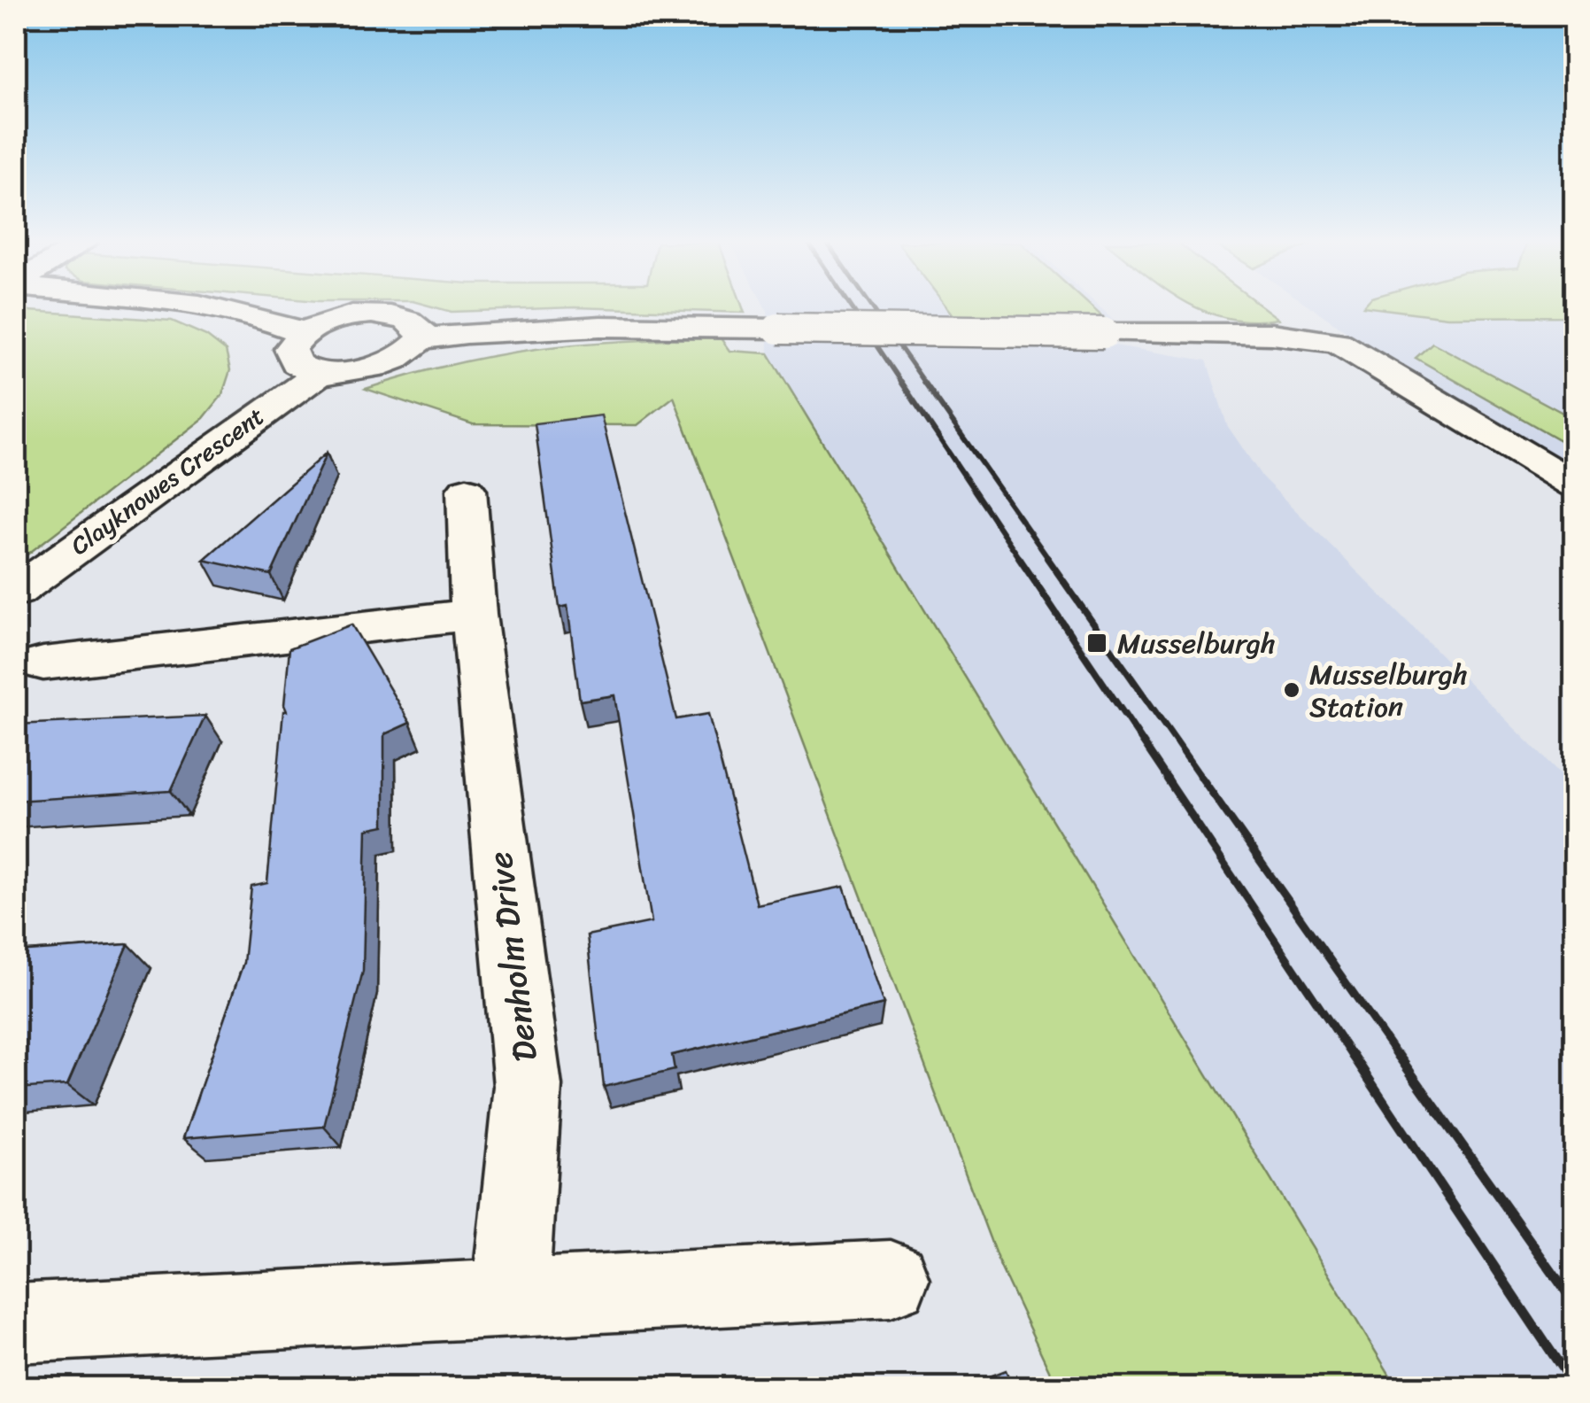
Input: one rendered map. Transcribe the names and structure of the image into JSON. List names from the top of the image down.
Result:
{
  "streets": {
    "street": ["Clayknowes Crescent", "Denholm Drive"]
  },
  "places": {
    "transit": ["Musselburgh"],
    "other": ["Musselburgh Station"]
  }
}
